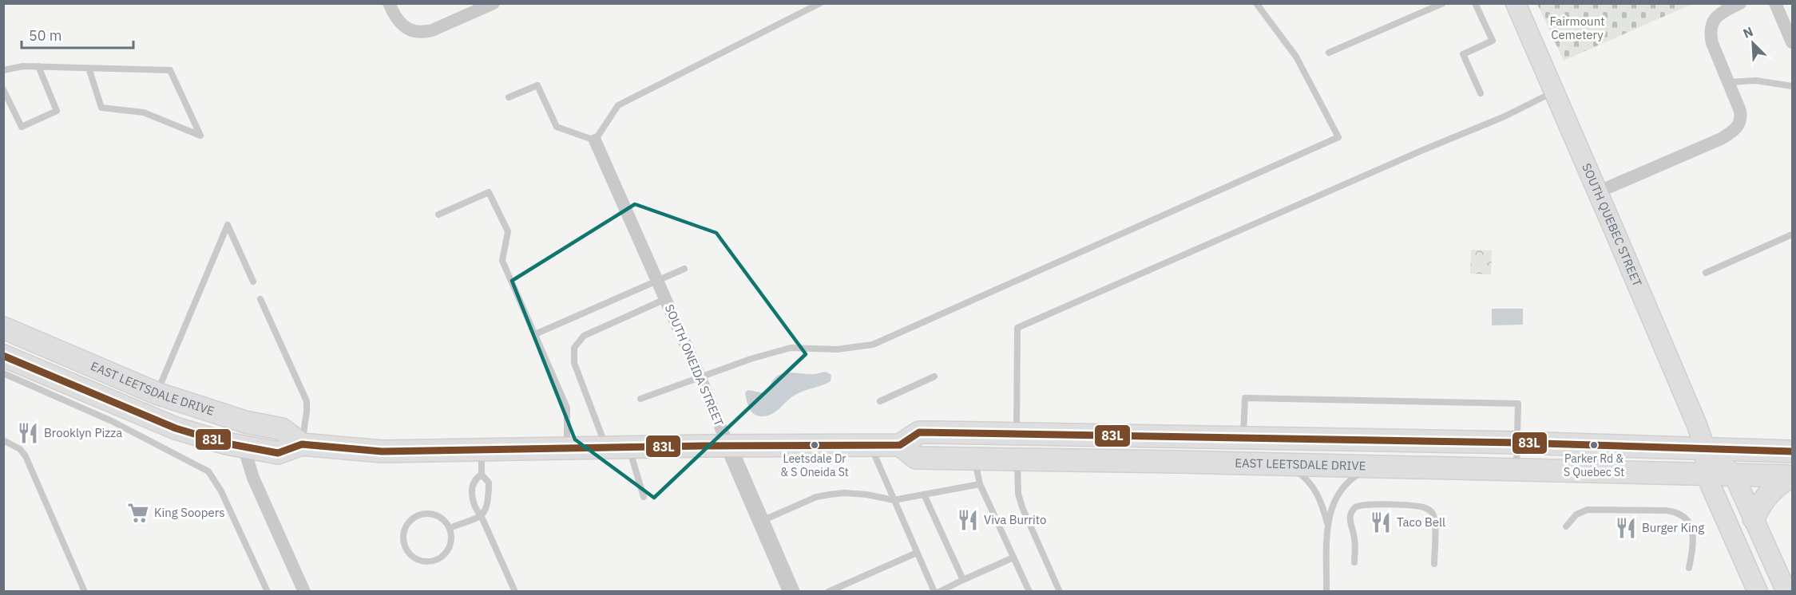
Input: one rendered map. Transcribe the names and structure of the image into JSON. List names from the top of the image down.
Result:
{
  "streets": {
    "main road": ["SOUTH QUEBEC STREET", "EAST LEETSDALE DRIVE"],
    "street": ["SOUTH ONEIDA STREET"]
  },
  "crossings": [
    ["SOUTH QUEBEC STREET", "EAST LEETSDALE DRIVE"]
  ],
  "parks": ["Fairmount Cemetery"],
  "places": {
    "restaurant": [
      "Brooklyn Pizza",
      "Viva Burrito",
      "Taco Bell",
      "Burger King"
    ],
    "other": ["Leetsdale Dr & S Oneida St", "Parker Rd & S Quebec St"],
    "supermarket": ["King Soopers"]
  },
  "lines": ["transit line 83L"],
  "scale_bar": "50 m",
  "north": "top left"
}
